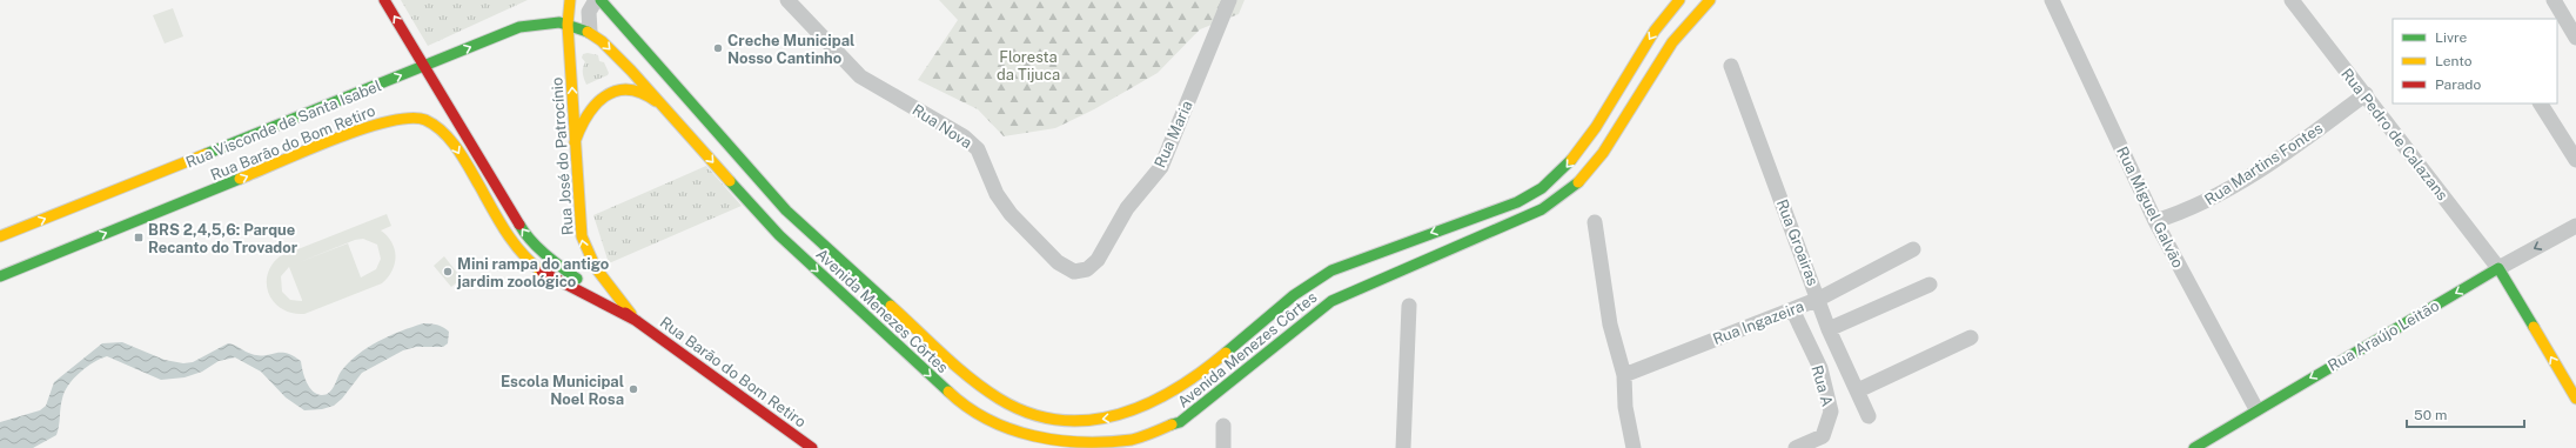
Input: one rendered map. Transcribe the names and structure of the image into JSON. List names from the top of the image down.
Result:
{
  "streets": {
    "main road": [
      "Rua Visconde de Santa Isabel",
      "Rua Barão do Bom Retiro",
      "Rua José do Patrocínio",
      "Avenida Menezes Côrtes",
      "Rua Araújo Leitão"
    ],
    "street": [
      "Rua Nova",
      "Rua Maria",
      "Rua Pedro de Calazans",
      "Rua Martins Fontes",
      "Rua Miguel Galvão",
      "Rua Groairas",
      "Rua Ingazeira",
      "Rua A"
    ]
  },
  "crossings": [
    ["Rua Visconde de Santa Isabel", "Rua Barão do Bom Retiro"],
    ["Rua Visconde de Santa Isabel", "Rua José do Patrocínio"],
    ["Rua Visconde de Santa Isabel", "Avenida Menezes Côrtes"],
    ["Rua Nova", "Rua Maria"],
    ["Rua Pedro de Calazans", "Rua Martins Fontes"],
    ["Rua Pedro de Calazans", "Rua Araújo Leitão"],
    ["Rua Barão do Bom Retiro", "Rua José do Patrocínio"],
    ["Rua José do Patrocínio", "Avenida Menezes Côrtes"],
    ["Rua Martins Fontes", "Rua Miguel Galvão"],
    ["Rua Miguel Galvão", "Rua Araújo Leitão"],
    ["Rua Groairas", "Rua Ingazeira"],
    ["Rua Ingazeira", "Rua A"]
  ],
  "one_way": ["Rua Visconde de Santa Isabel", "Rua José do Patrocínio", "Rua Araújo Leitão"],
  "parks": ["Floresta da Tijuca"],
  "places": {
    "other": ["Creche Municipal Nosso Cantinho", "Mini rampa do antigo jardim zoológico", "Escola Municipal Noel Rosa"],
    "transit": ["BRS 2,4,5,6: Parque Recanto do Trovador"]
  },
  "legend": ["Livre", "Lento", "Parado"],
  "scale_bar": "50 m"
}
